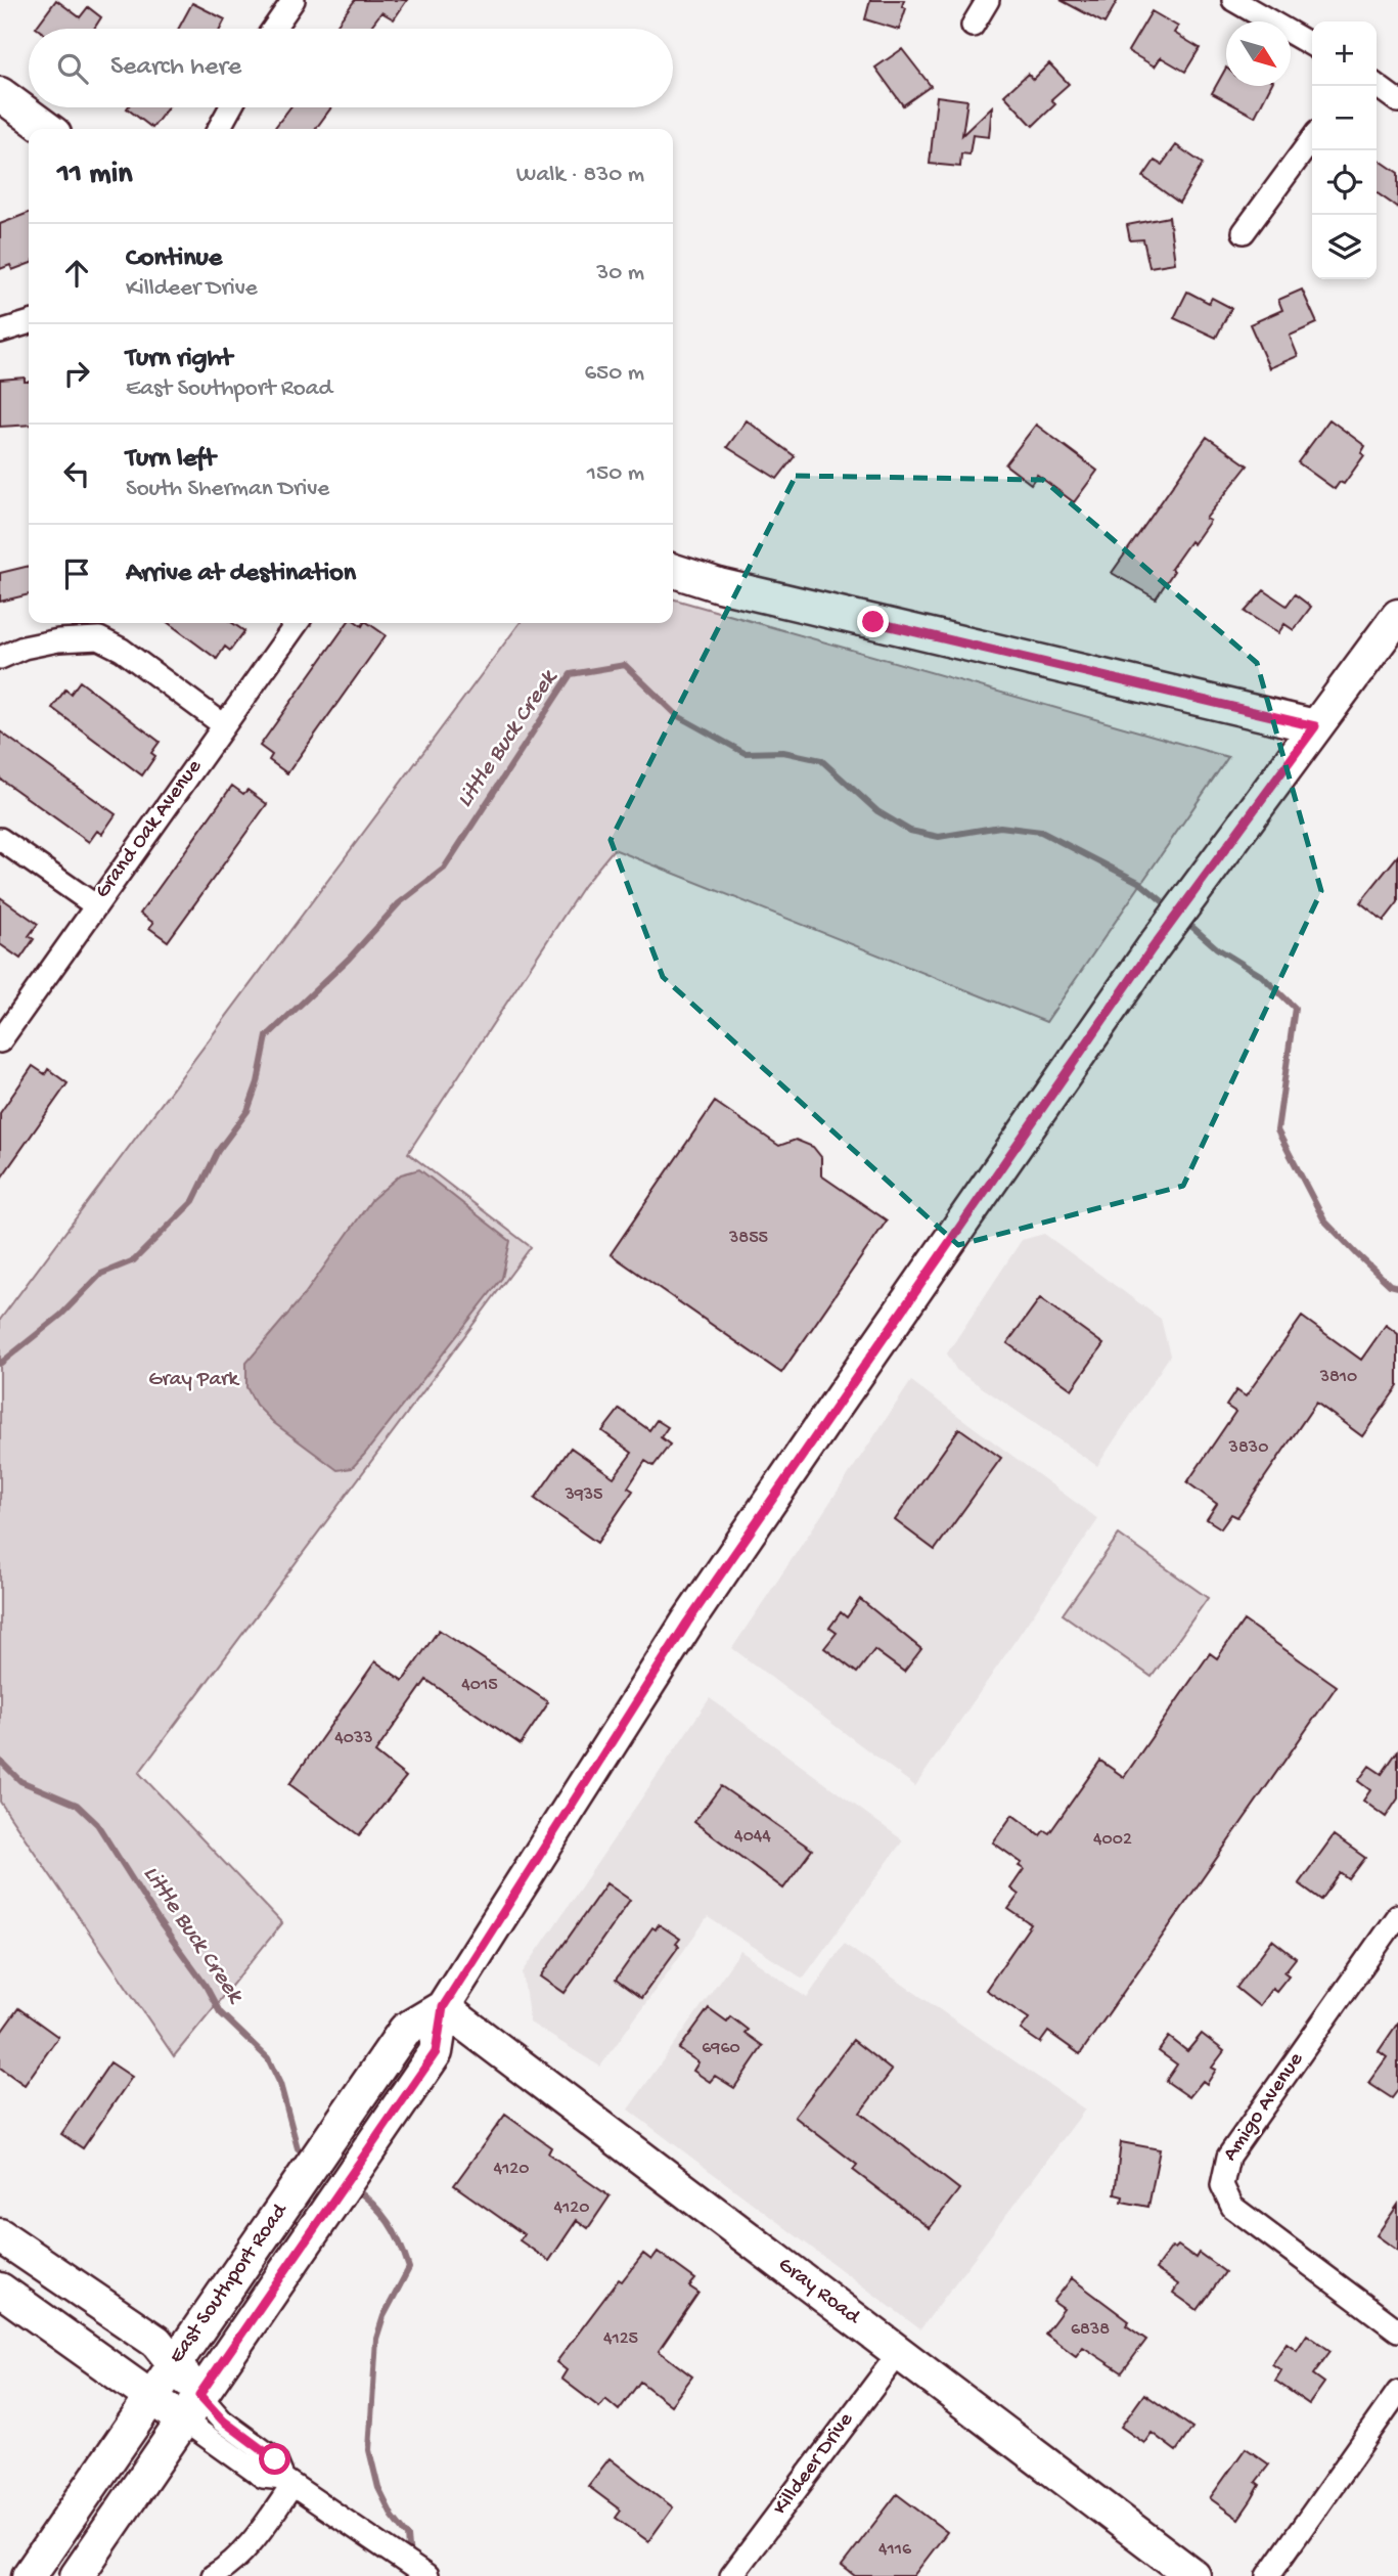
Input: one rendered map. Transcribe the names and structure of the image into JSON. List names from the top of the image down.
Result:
{
  "streets": {
    "main road": ["East Southport Road", "Gray Road"],
    "street": ["Grand Oak Avenue", "Amigo Avenue", "Killdeer Drive"]
  },
  "crossings": [
    ["East Southport Road", "Gray Road"],
    ["Gray Road", "Killdeer Drive"]
  ],
  "water": ["Little Buck Creek"],
  "parks": ["Gray Park"],
  "house_numbers": [
    "3855",
    "3810",
    "3830",
    "3935",
    "4015",
    "4033",
    "4044",
    "4002",
    "6960",
    "4120",
    "4120",
    "6838",
    "4125",
    "4116"
  ],
  "north": "bottom right",
  "page": {
    "map_buttons": ["+", "−"],
    "search": "Search here",
    "heading": ["11 min", "Walk · 830 m"],
    "list": [
      ["Continue", "Killdeer Drive", "30 m"],
      ["Turn right", "East Southport Road", "650 m"],
      ["Turn left", "South Sherman Drive", "150 m"],
      "Arrive at destination"
    ]
  }
}
